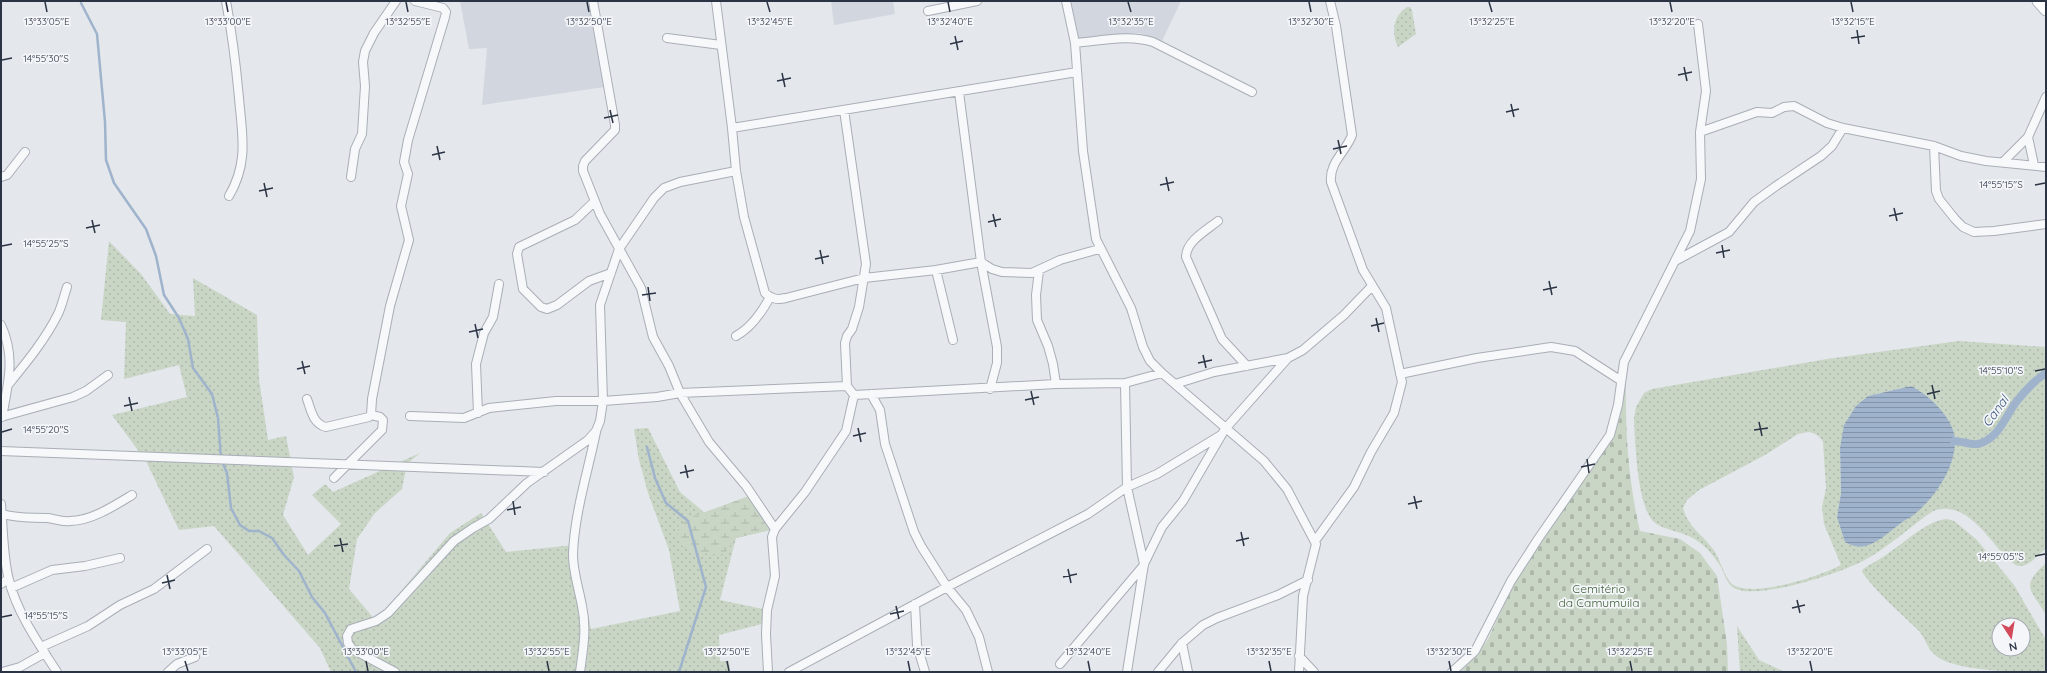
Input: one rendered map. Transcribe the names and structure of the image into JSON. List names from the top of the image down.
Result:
{
  "water": ["Canal"],
  "parks": ["Cemitério da Camumuila"],
  "north": "bottom",
  "coordinates": [
    "13°33'05\"E",
    "13°33'00\"E",
    "13°32'55\"E",
    "13°32'50\"E",
    "13°32'45\"E",
    "13°32'40\"E",
    "13°32'35\"E",
    "13°32'30\"E",
    "13°32'25\"E",
    "13°32'20\"E",
    "13°32'15\"E",
    "14°55'30\"S",
    "14°55'15\"S",
    "14°55'25\"S",
    "14°55'10\"S",
    "14°55'20\"S",
    "14°55'05\"S"
  ]
}
